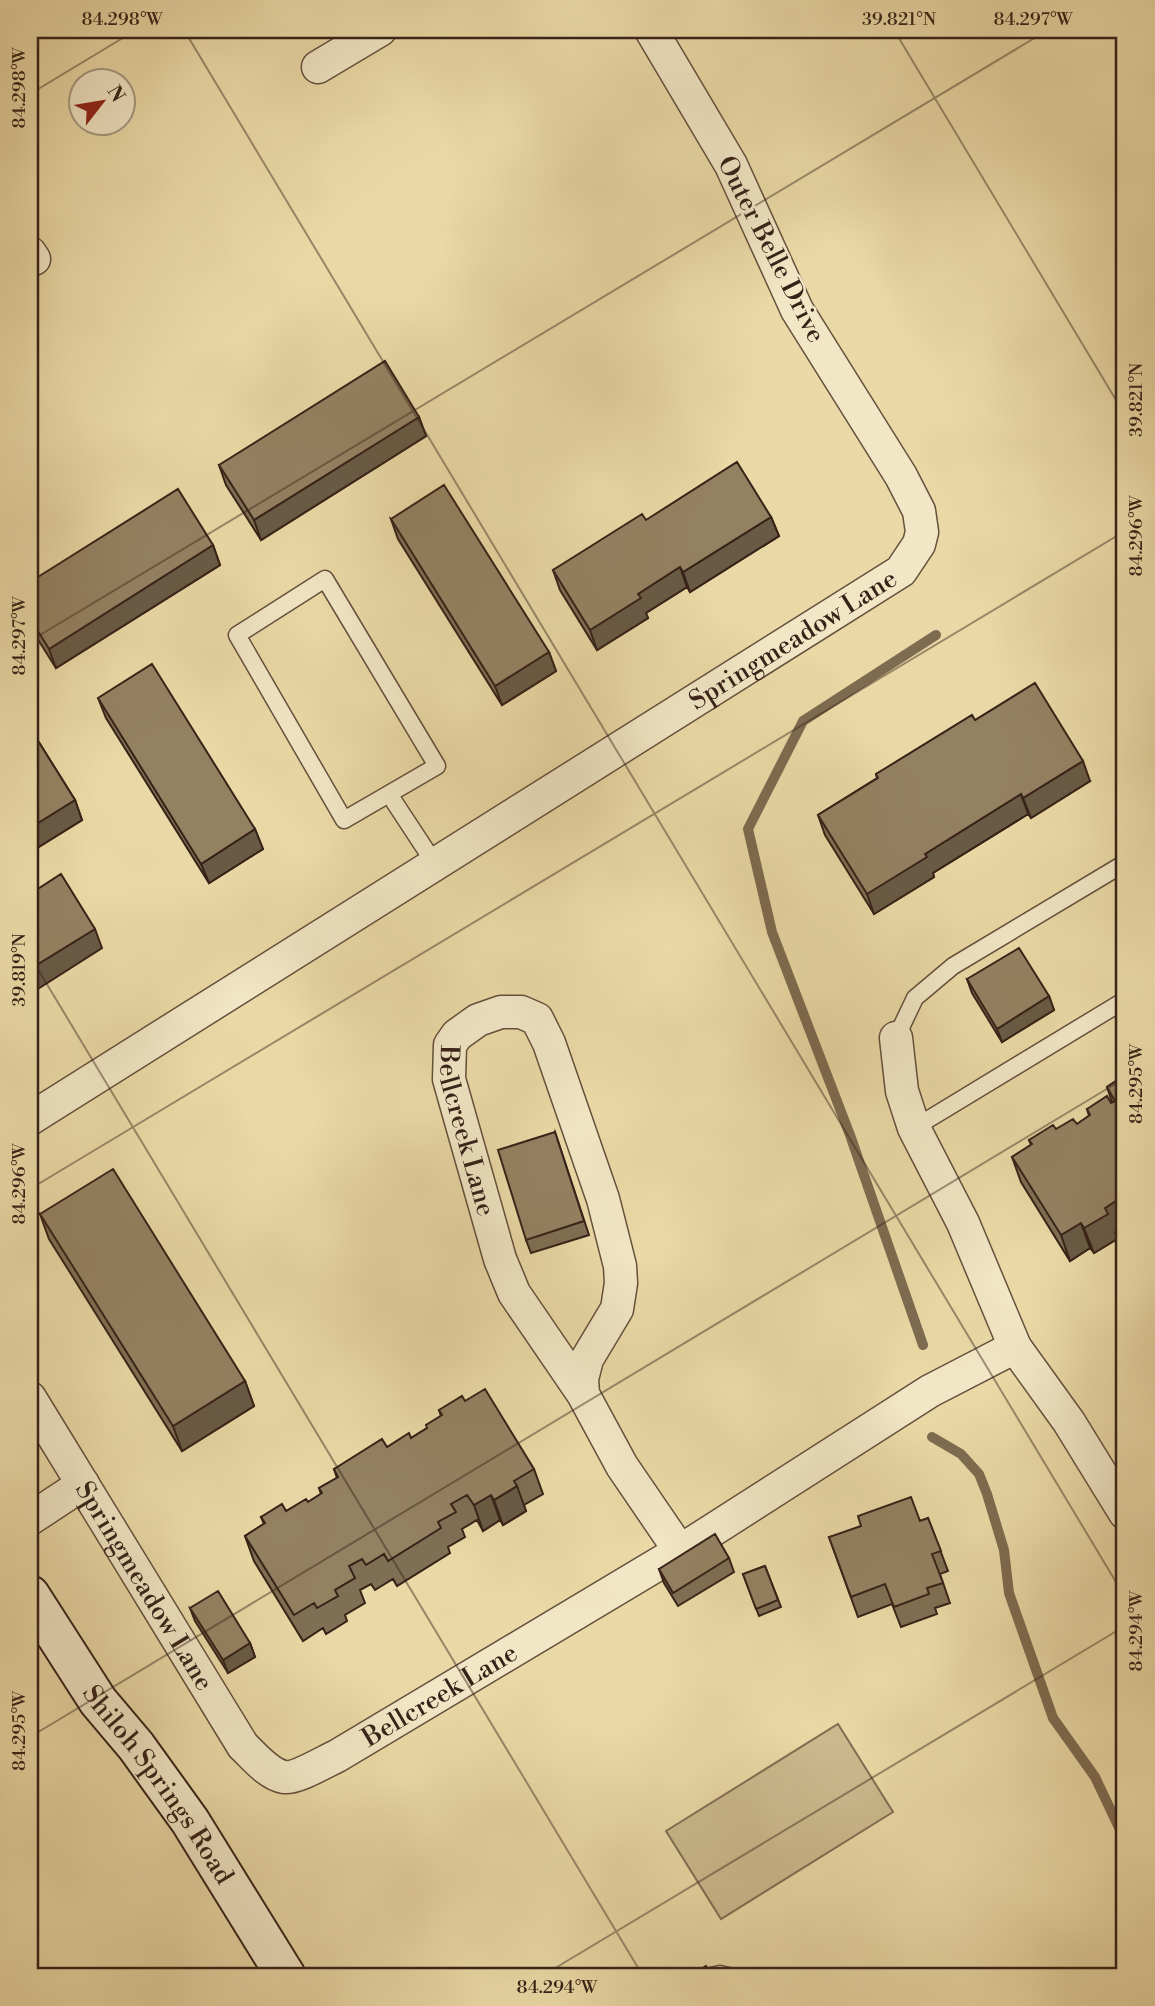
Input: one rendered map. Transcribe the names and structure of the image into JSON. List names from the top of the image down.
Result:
{
  "streets": {
    "street": [
      "Outer Belle Drive",
      "Springmeadow Lane",
      "Bellcreek Lane",
      "Shiloh Springs Road"
    ]
  },
  "crossings": [
    ["Outer Belle Drive", "Springmeadow Lane"],
    ["Springmeadow Lane", "Bellcreek Lane"]
  ],
  "north": "top right",
  "coordinates": [
    "84.298°W",
    "39.821°N",
    "84.297°W",
    "84.296°W",
    "39.819°N",
    "84.295°W",
    "84.294°W"
  ]
}
